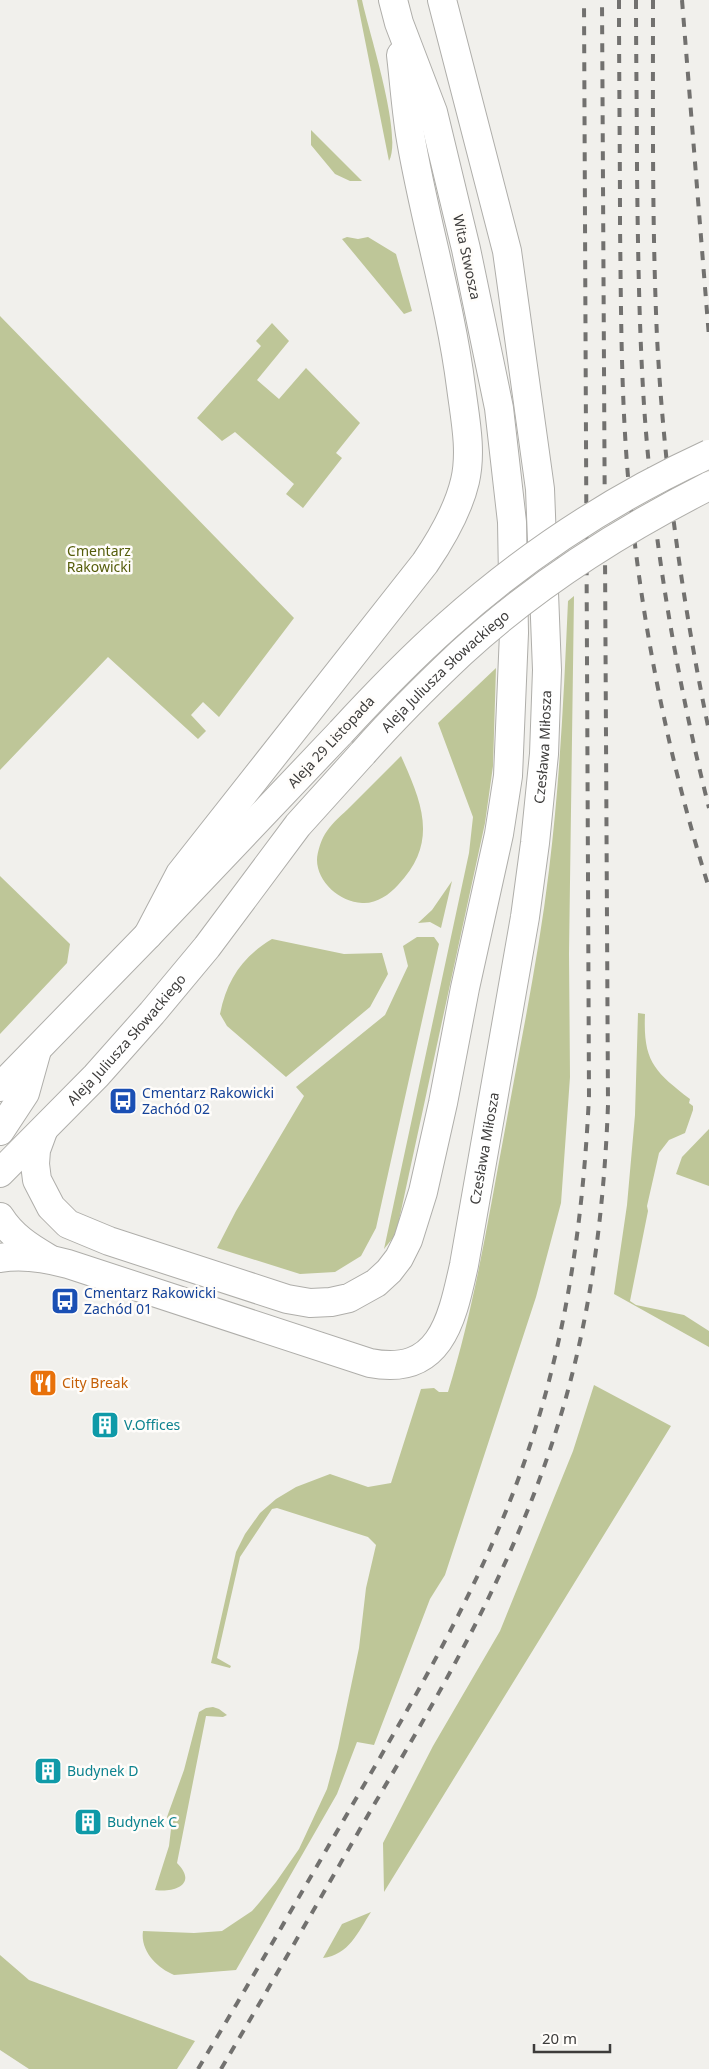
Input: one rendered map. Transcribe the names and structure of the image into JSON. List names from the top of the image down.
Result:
{
  "streets": {
    "main road": [
      "Wita Stwosza",
      "Aleja Juliusza Słowackiego",
      "Aleja 29 Listopada",
      "Czesława Miłosza"
    ]
  },
  "crossings": [
    ["Wita Stwosza", "Aleja Juliusza Słowackiego"]
  ],
  "parks": ["Cmentarz Rakowicki"],
  "places": {
    "bus stop": ["Cmentarz Rakowicki Zachód 02", "Cmentarz Rakowicki Zachód 01"],
    "restaurant": ["City Break"],
    "building": ["V.Offices", "Budynek D", "Budynek C"]
  },
  "scale_bar": "20 m"
}
